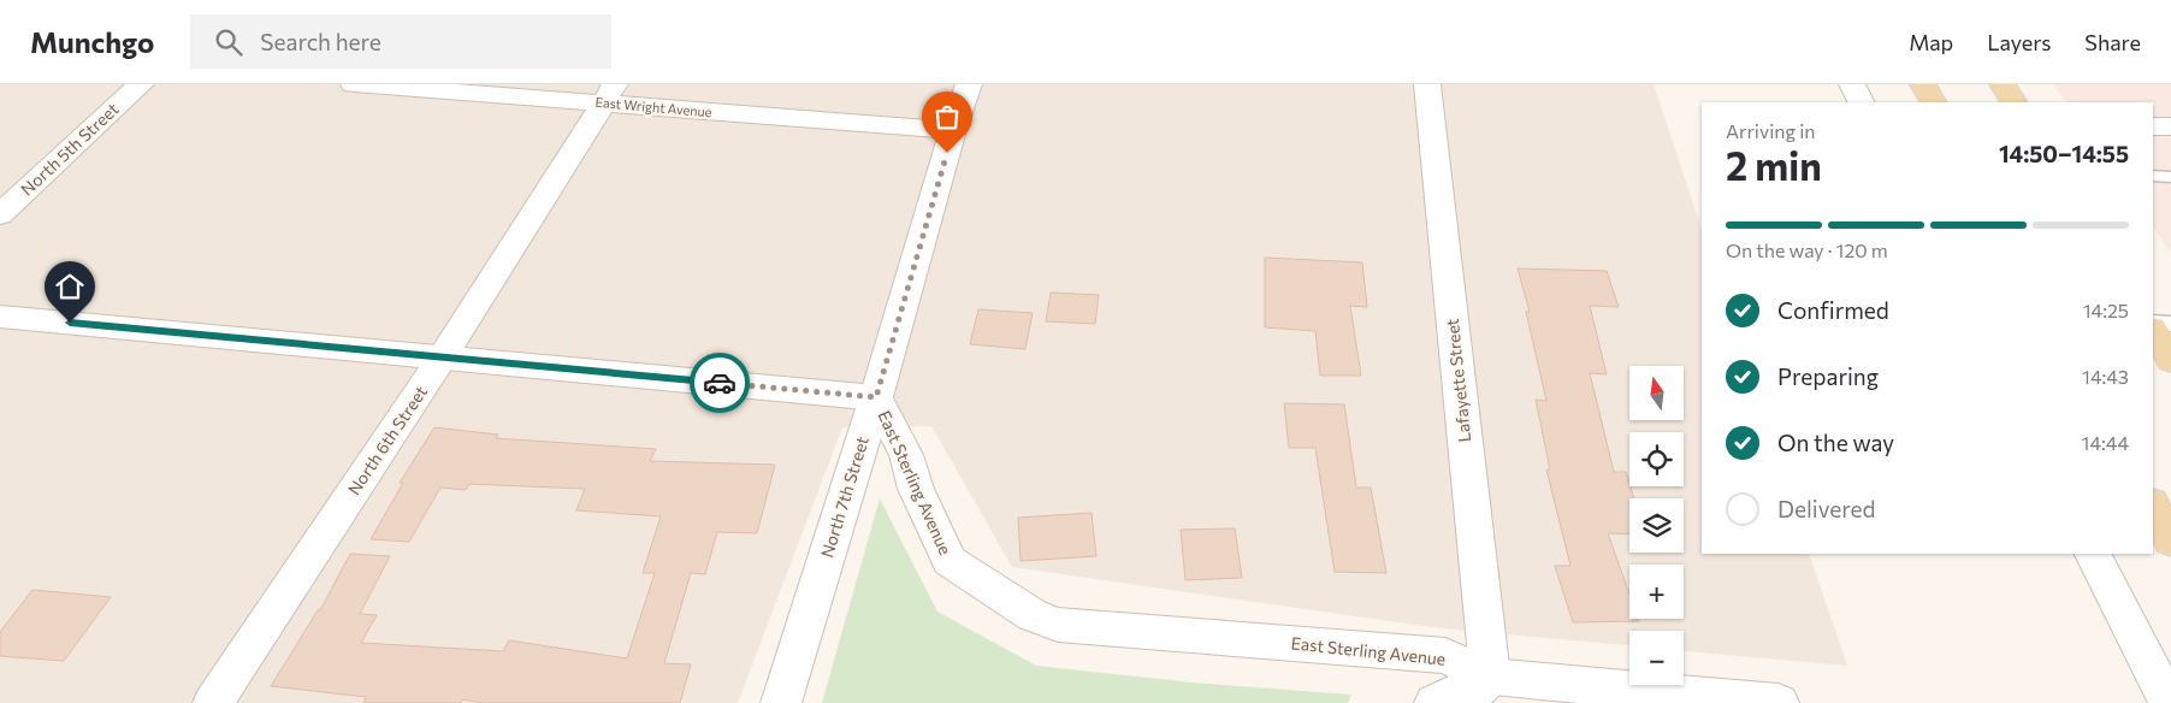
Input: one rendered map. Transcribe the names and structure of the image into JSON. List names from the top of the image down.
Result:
{
  "streets": {
    "street": [
      "East Wright Avenue",
      "North 5th Street",
      "Lafayette Street",
      "North 6th Street",
      "East Sterling Avenue",
      "North 7th Street"
    ]
  },
  "crossings": [
    ["East Wright Avenue", "North 6th Street"],
    ["East Wright Avenue", "North 7th Street"],
    ["Lafayette Street", "East Sterling Avenue"],
    ["North 6th Street", "East Sterling Avenue"],
    ["East Sterling Avenue", "North 7th Street"]
  ],
  "north": "top",
  "page": {
    "header": "Munchgo",
    "search": "Search here",
    "nav": ["Map", "Layers", "Share"],
    "heading": ["2 min", "Arriving in", "14:50–14:55"],
    "bar": "On the way · 120 m",
    "list": [
      ["Confirmed", "14:25"],
      ["Preparing", "14:43"],
      ["On the way", "14:44"],
      "Delivered"
    ],
    "map_buttons": ["+", "−"]
  }
}
